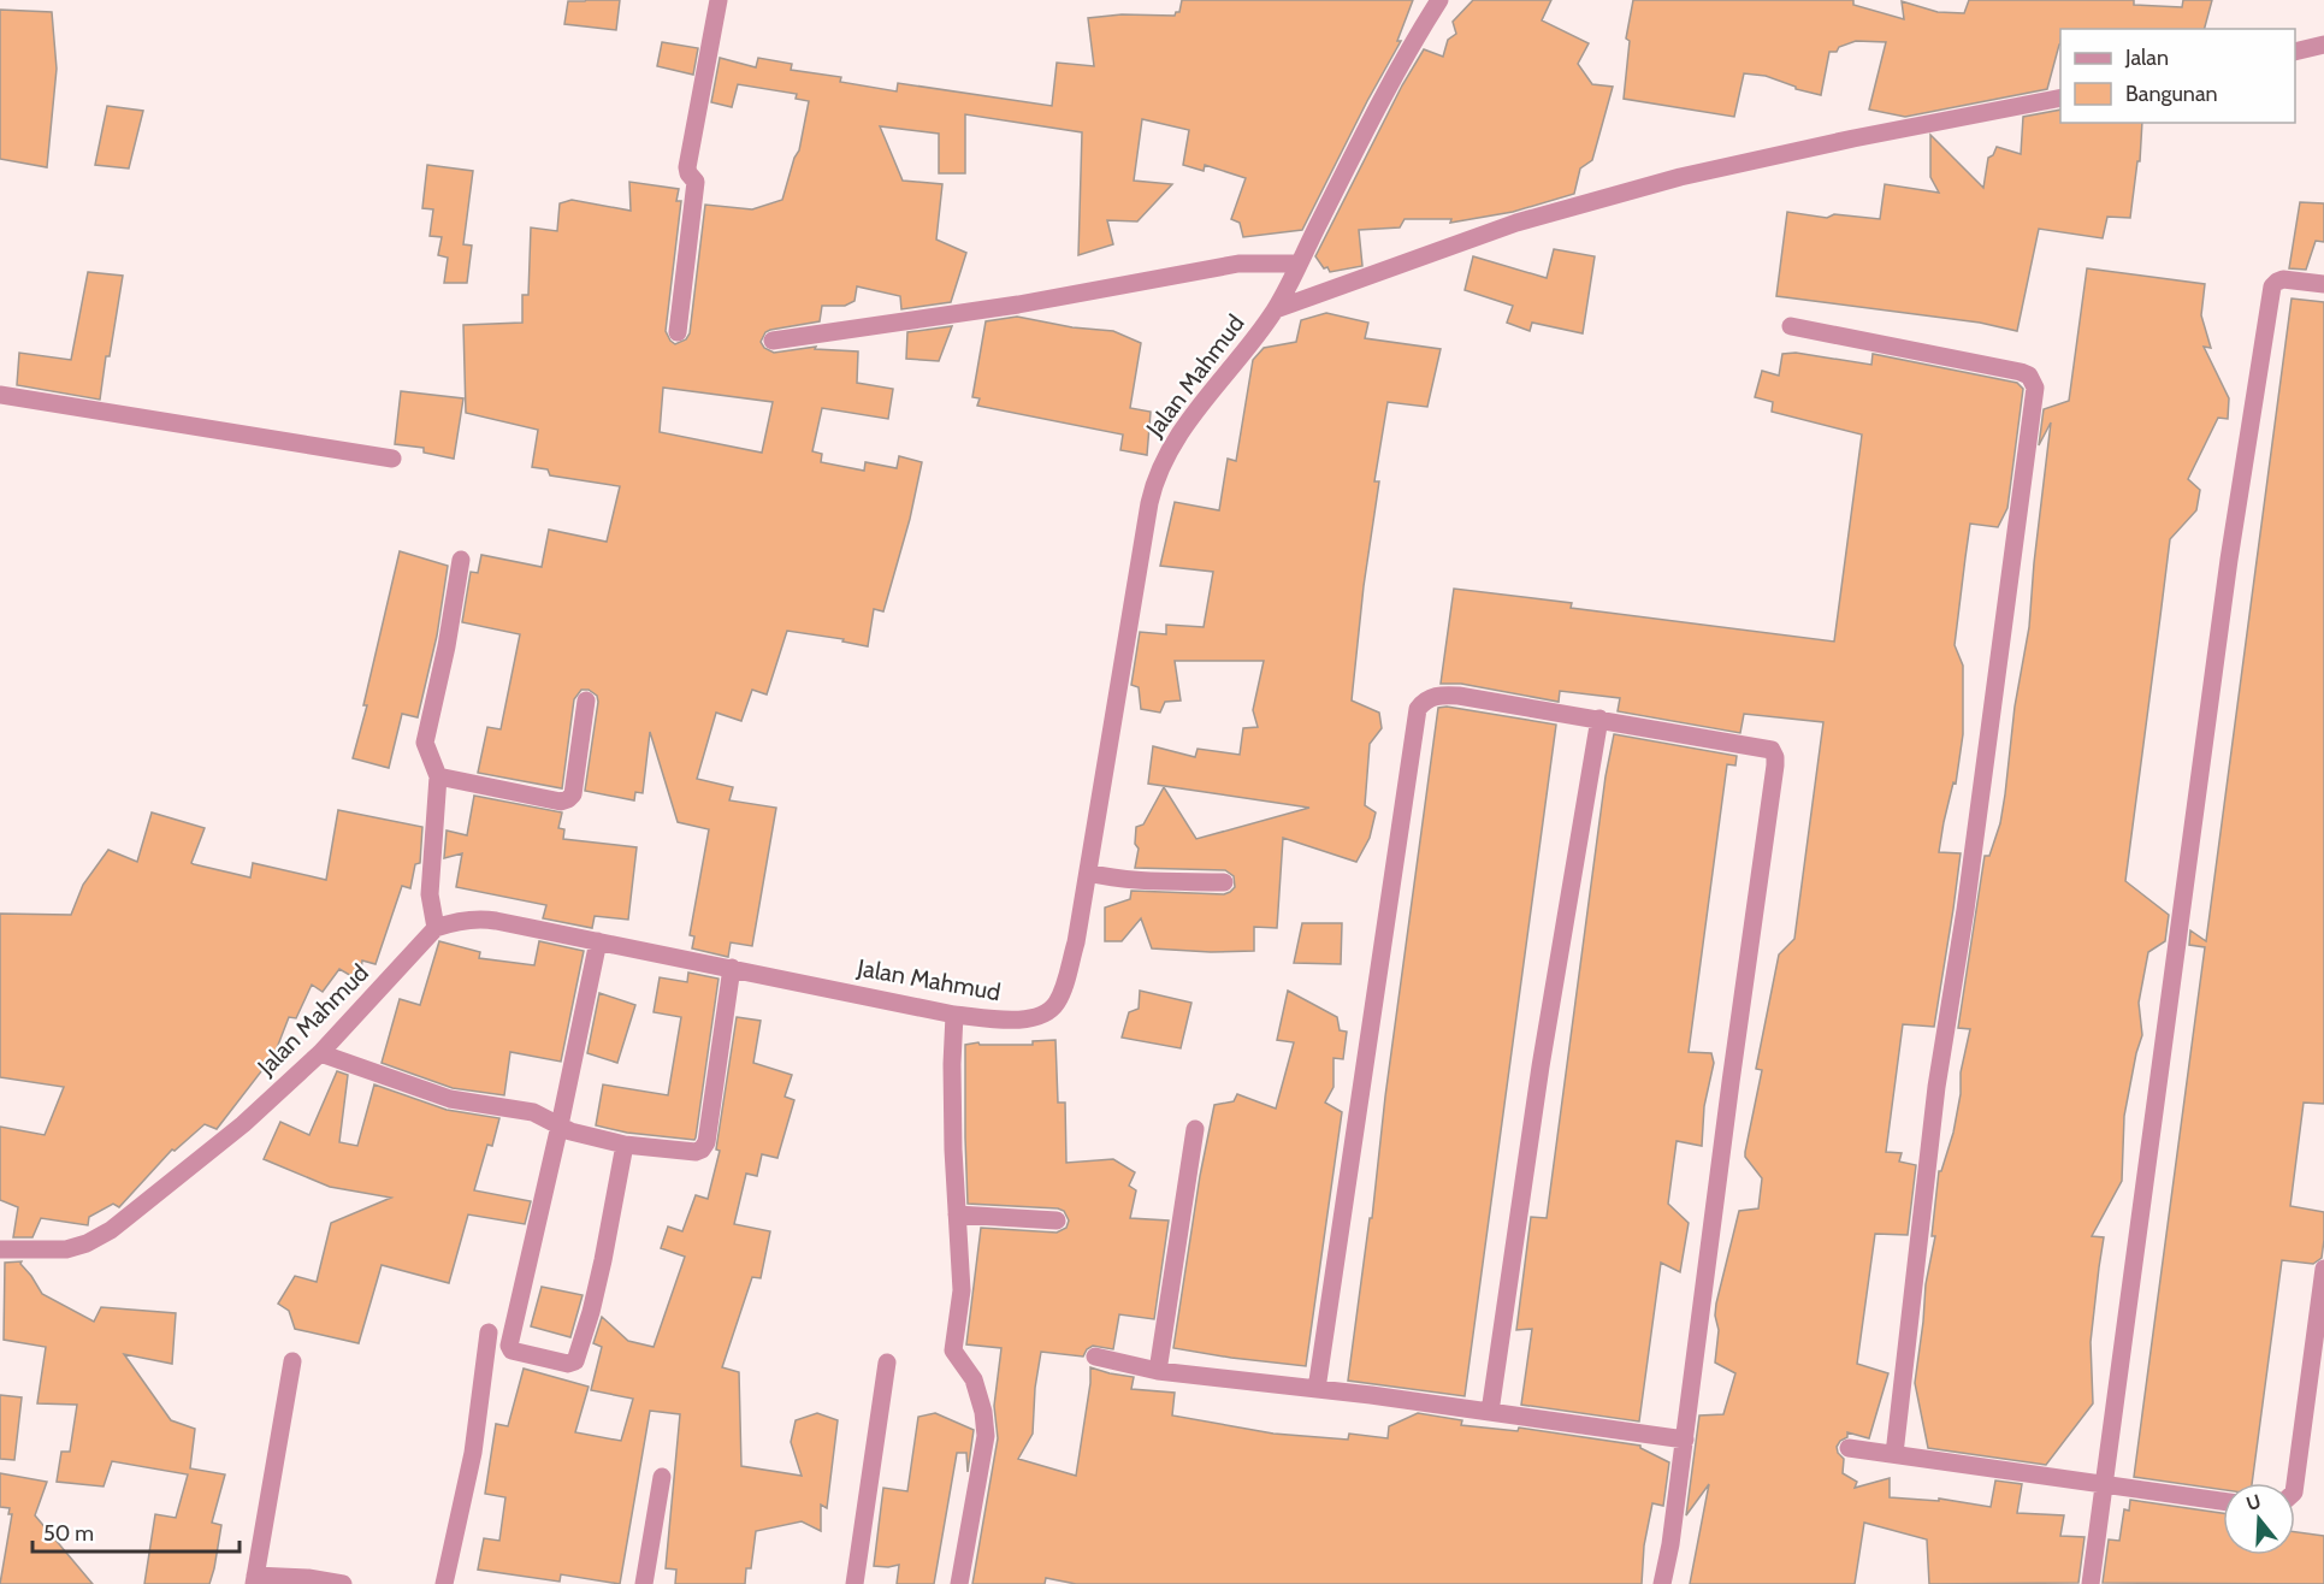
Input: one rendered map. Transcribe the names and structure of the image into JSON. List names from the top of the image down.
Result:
{
  "streets": {
    "street": ["Jalan Mahmud"]
  },
  "legend": ["Jalan", "Bangunan"],
  "scale_bar": "50 m",
  "north": "top"
}
